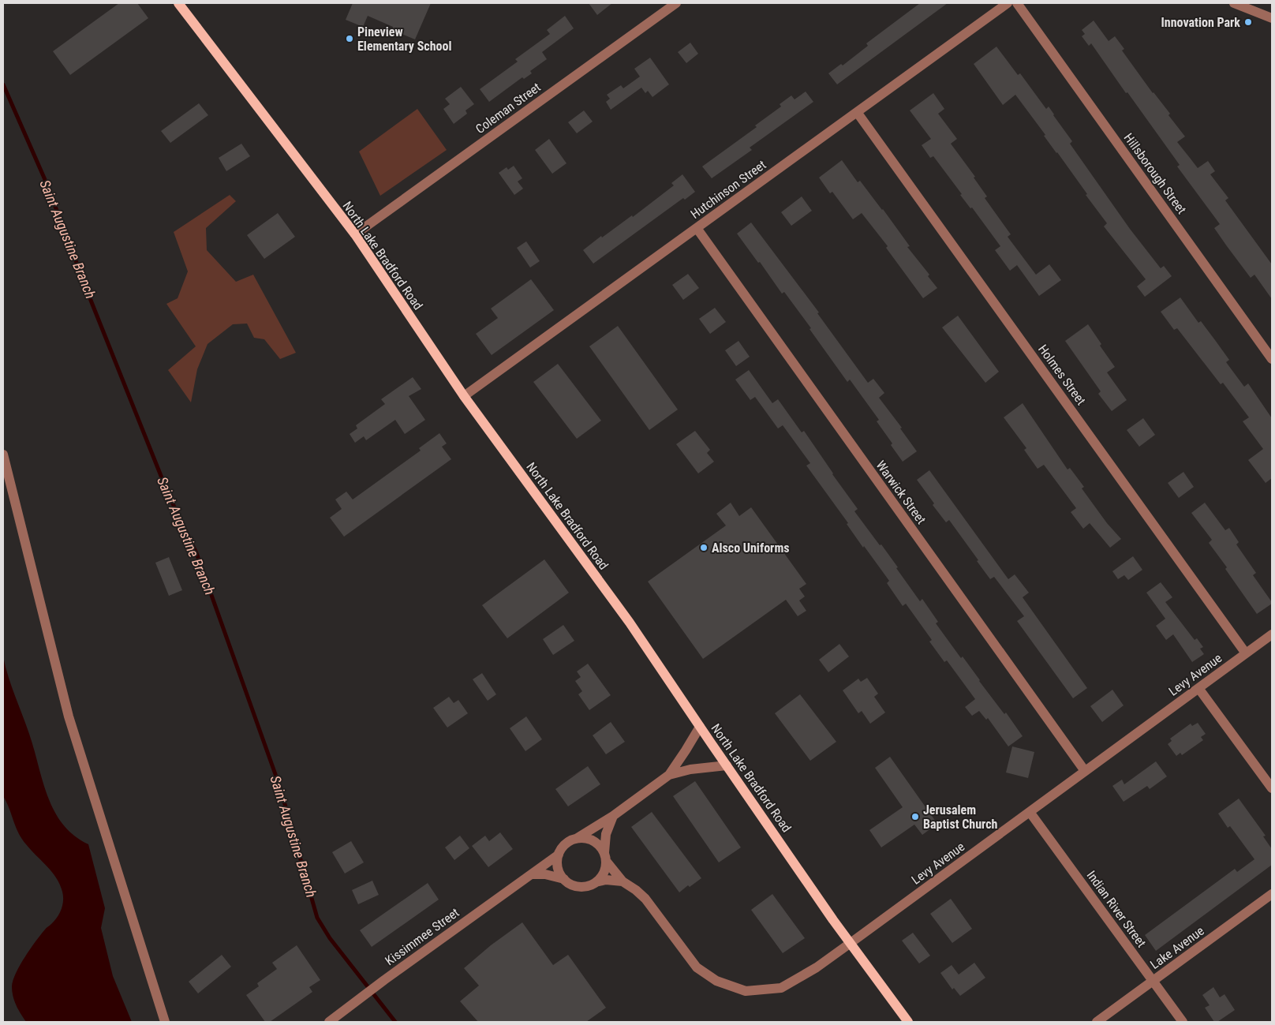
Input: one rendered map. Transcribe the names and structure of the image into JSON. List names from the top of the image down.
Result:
{
  "streets": {
    "main road": ["North Lake Bradford Road"],
    "street": [
      "Coleman Street",
      "Hillsborough Street",
      "Hutchinson Street",
      "Holmes Street",
      "Warwick Street",
      "Levy Avenue",
      "Indian River Street",
      "Kissimmee Street",
      "Lake Avenue"
    ]
  },
  "crossings": [
    ["Coleman Street", "North Lake Bradford Road"],
    ["Hutchinson Street", "North Lake Bradford Road"],
    ["Hutchinson Street", "Holmes Street"],
    ["Hutchinson Street", "Warwick Street"],
    ["North Lake Bradford Road", "Levy Avenue"],
    ["Holmes Street", "Levy Avenue"],
    ["Warwick Street", "Levy Avenue"],
    ["Levy Avenue", "Indian River Street"],
    ["Levy Avenue", "Kissimmee Street"],
    ["Indian River Street", "Lake Avenue"]
  ],
  "water": ["Saint Augustine Branch"],
  "places": [
    "Innovation Park",
    "Pineview Elementary School",
    "Alsco Uniforms",
    "Jerusalem Baptist Church"
  ]
}
